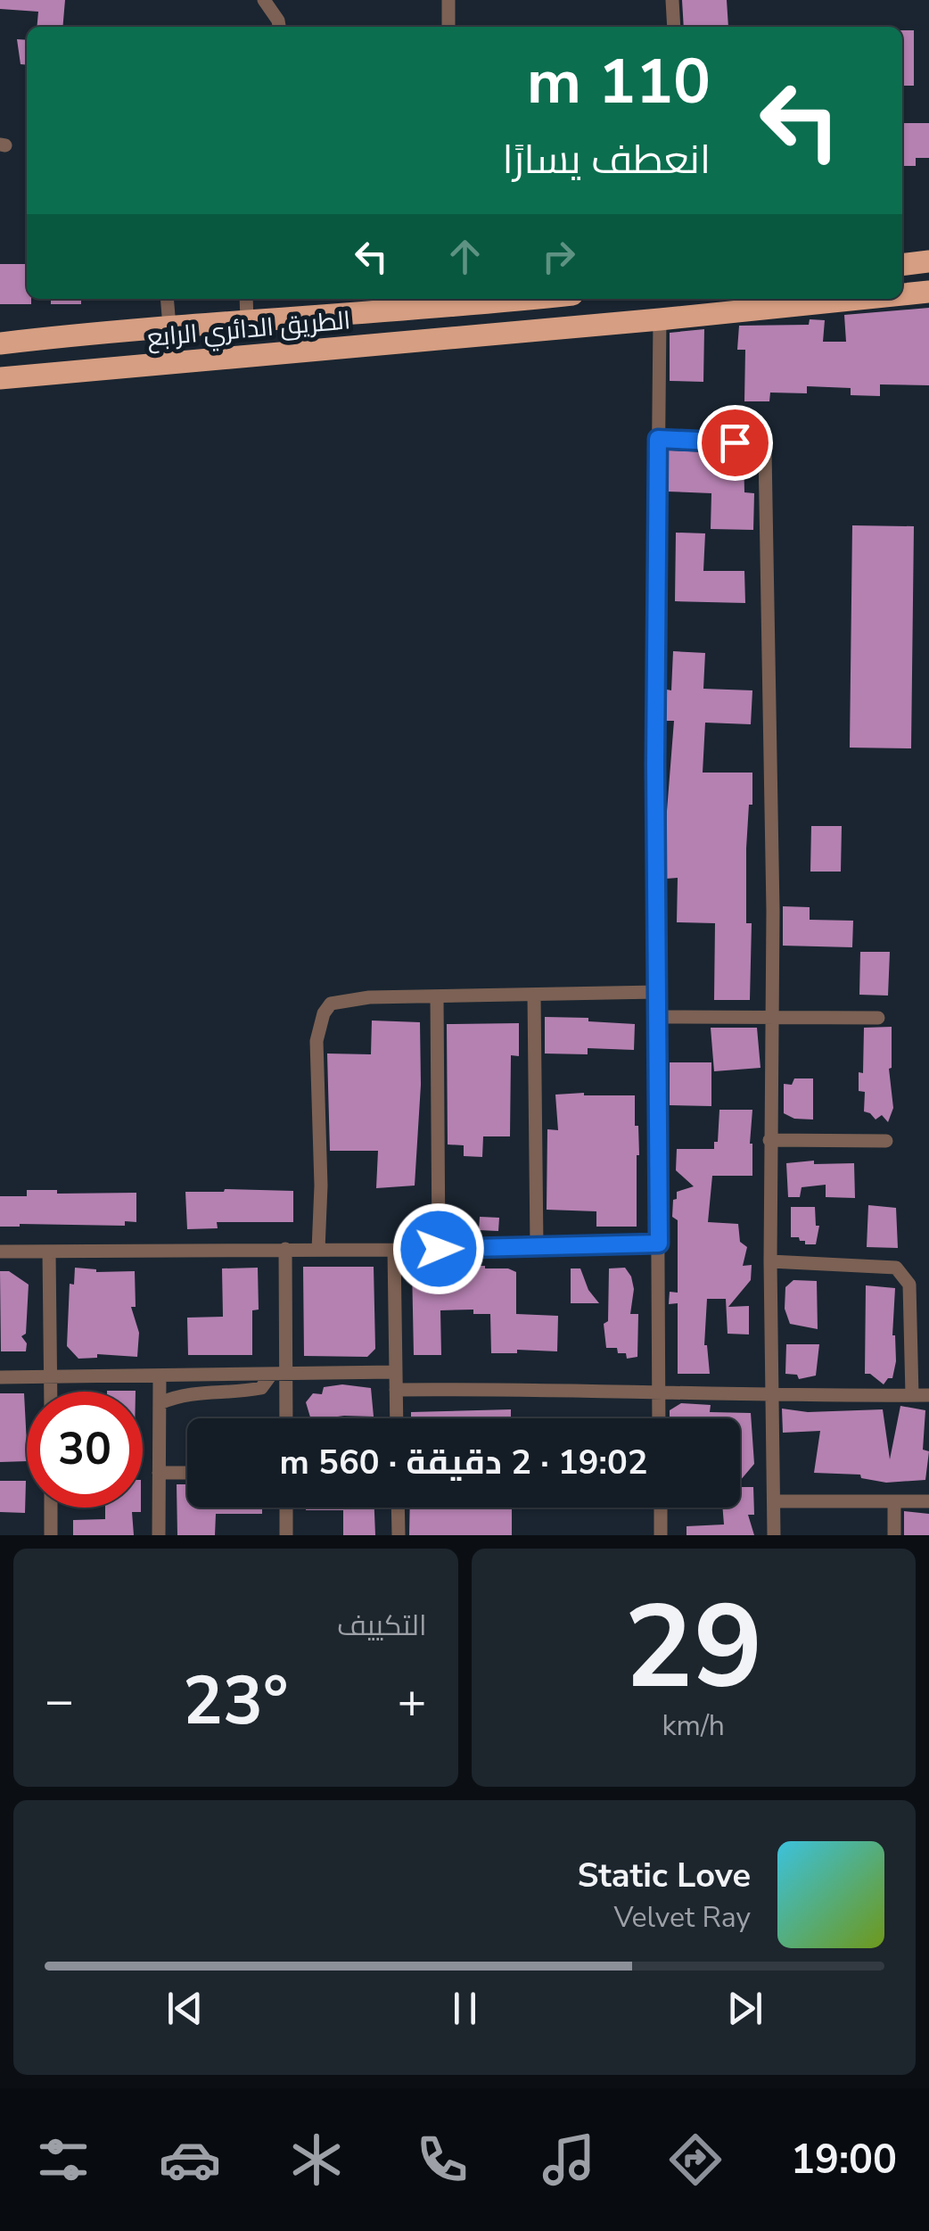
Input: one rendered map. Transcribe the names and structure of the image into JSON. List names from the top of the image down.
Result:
{
  "streets": {
    "main road": ["الطريق الدائري الرابع"]
  },
  "page": {
    "turn": ["110 m", "انعطف يسارًا"],
    "limit": "30",
    "trip": "19:02 · 2 دقيقة · 560 m",
    "tile": [
      ["29", "km/h"],
      "التكييف"
    ],
    "heat": ["−", "23°", "+"],
    "song": ["Static Love", "Velvet Ray"],
    "tabs": "19:00"
  }
}
